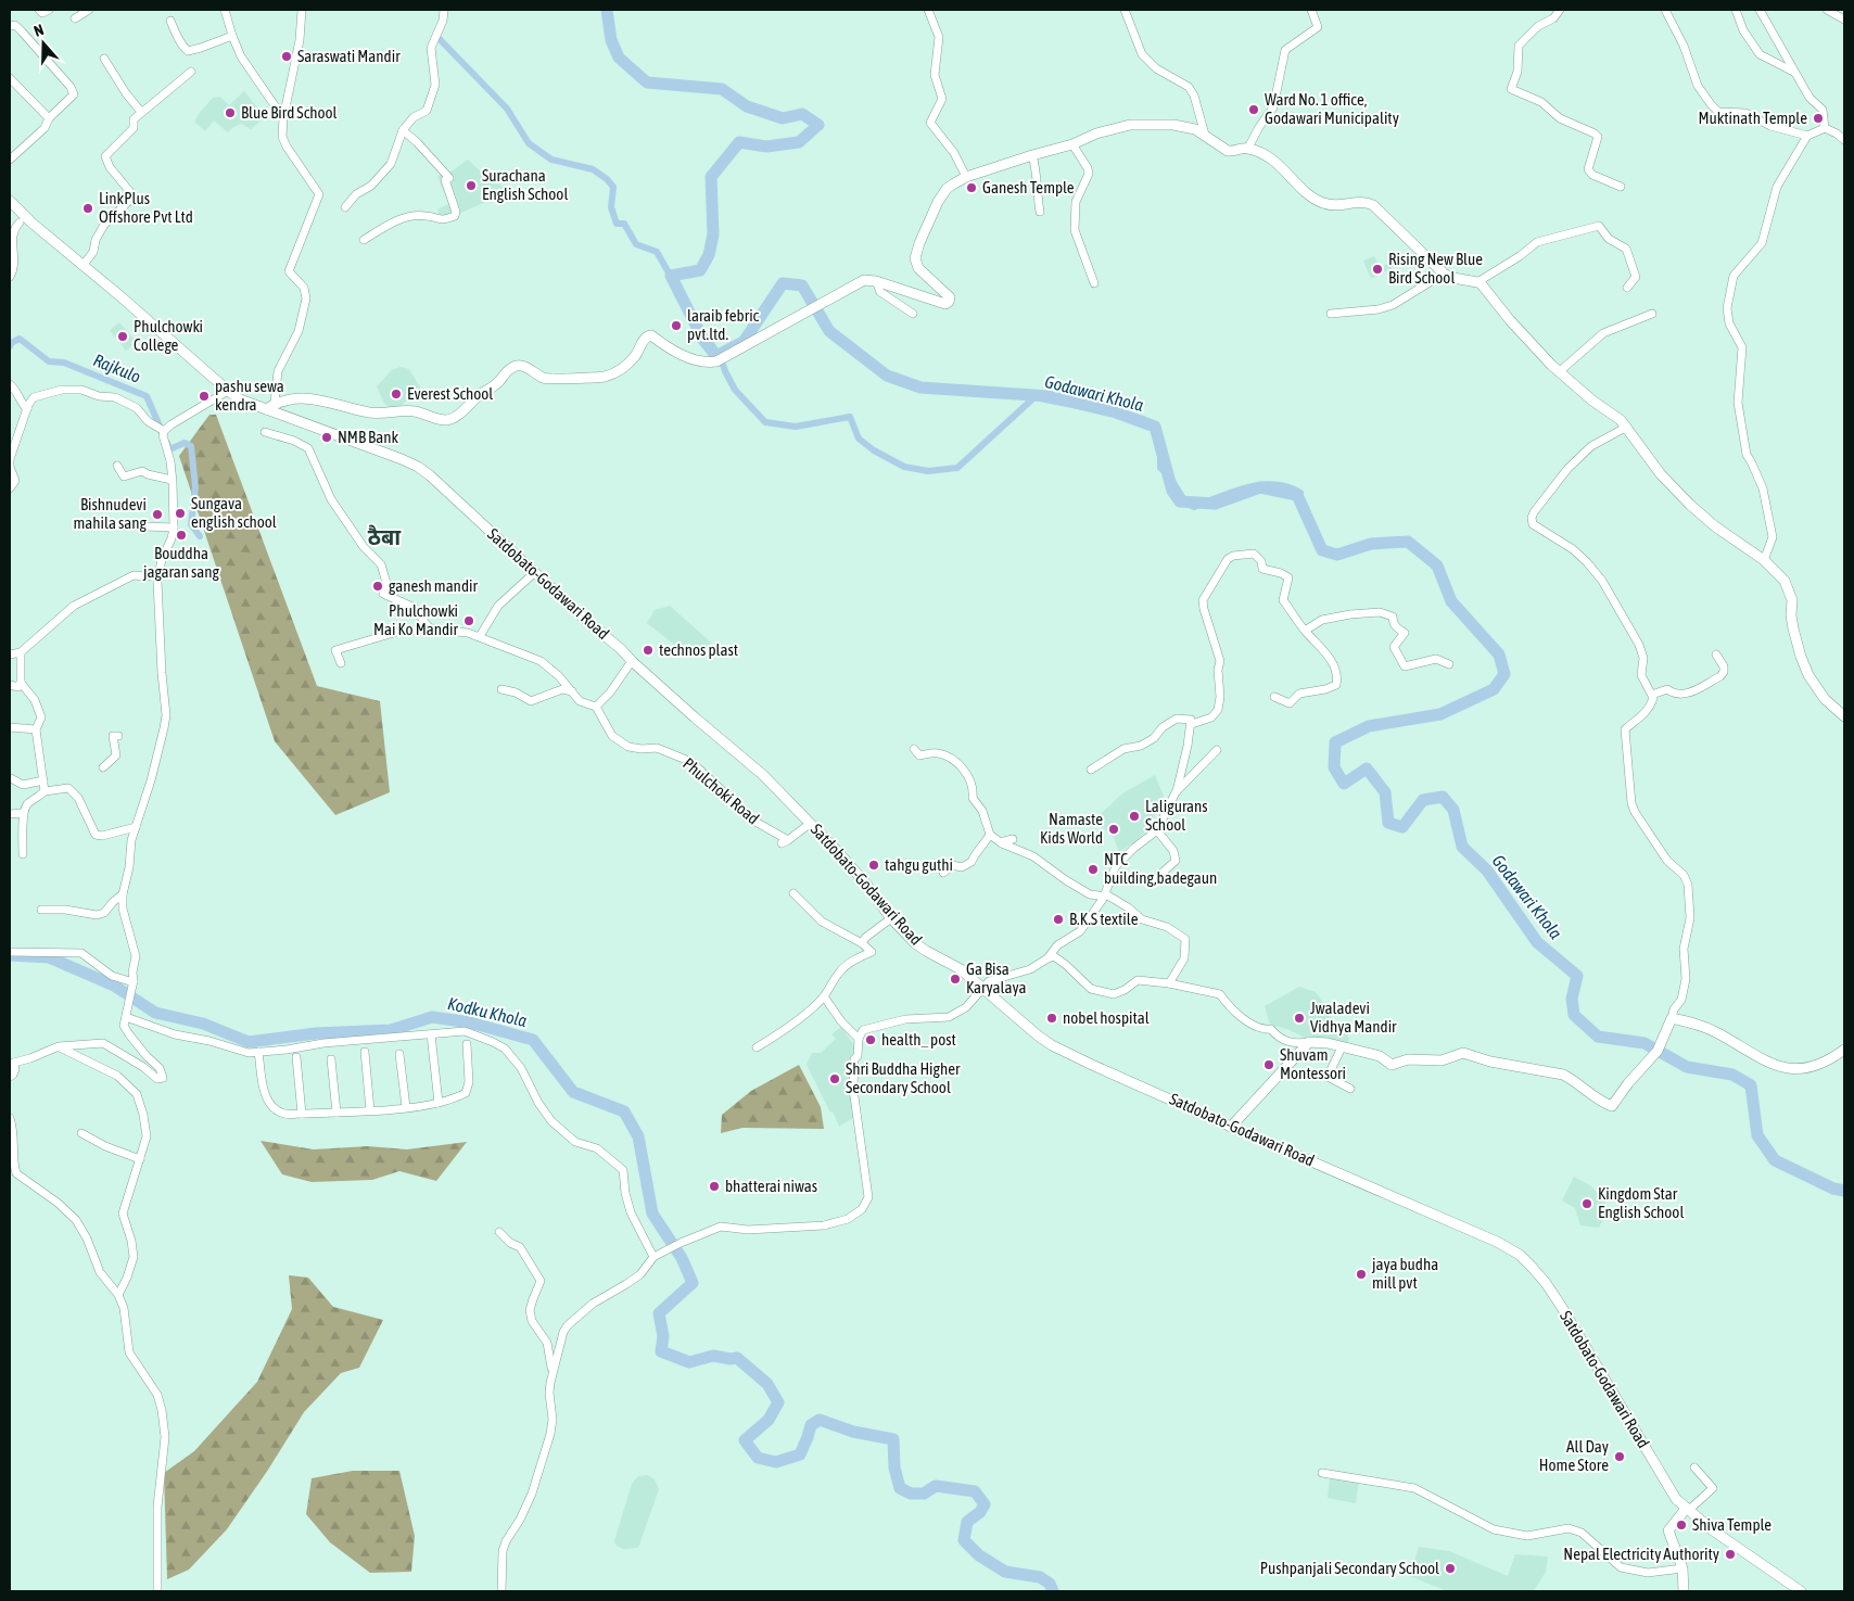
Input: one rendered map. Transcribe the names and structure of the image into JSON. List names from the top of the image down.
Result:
{
  "streets": {
    "street": ["Satdobato-Godawari Road", "Phulchoki Road"]
  },
  "crossings": [
    ["Satdobato-Godawari Road", "Phulchoki Road"]
  ],
  "districts": ["ठैबा"],
  "water": ["Rajkulo", "Godawari Khola", "Kodku Khola"],
  "places": [
    "Saraswati Mandir",
    "Ward No. 1 office, Godawari Municipality",
    "Blue Bird School",
    "Muktinath Temple",
    "Surachana English School",
    "Ganesh Temple",
    "LinkPlus Offshore Pvt Ltd",
    "Rising New Blue Bird School",
    "laraib febric pvt.ltd.",
    "Phulchowki College",
    "Everest School",
    "pashu sewa kendra",
    "NMB Bank",
    "Sungava english school",
    "Bishnudevi mahila sang",
    "Bouddha jagaran sang",
    "ganesh mandir",
    "Phulchowki Mai Ko Mandir",
    "technos plast",
    "Laligurans School",
    "Namaste Kids World",
    "tahgu guthi",
    "NTC building,badegaun",
    "B.K.S textile",
    "Ga Bisa Karyalaya",
    "nobel hospital",
    "Jwaladevi Vidhya Mandir",
    "health_ post",
    "Shuvam Montessori",
    "Shri Buddha Higher Secondary School",
    "bhatterai niwas",
    "Kingdom Star English School",
    "jaya budha mill pvt",
    "All Day Home Store",
    "Shiva Temple",
    "Nepal Electricity Authority",
    "Pushpanjali Secondary School"
  ],
  "north": "top"
}
